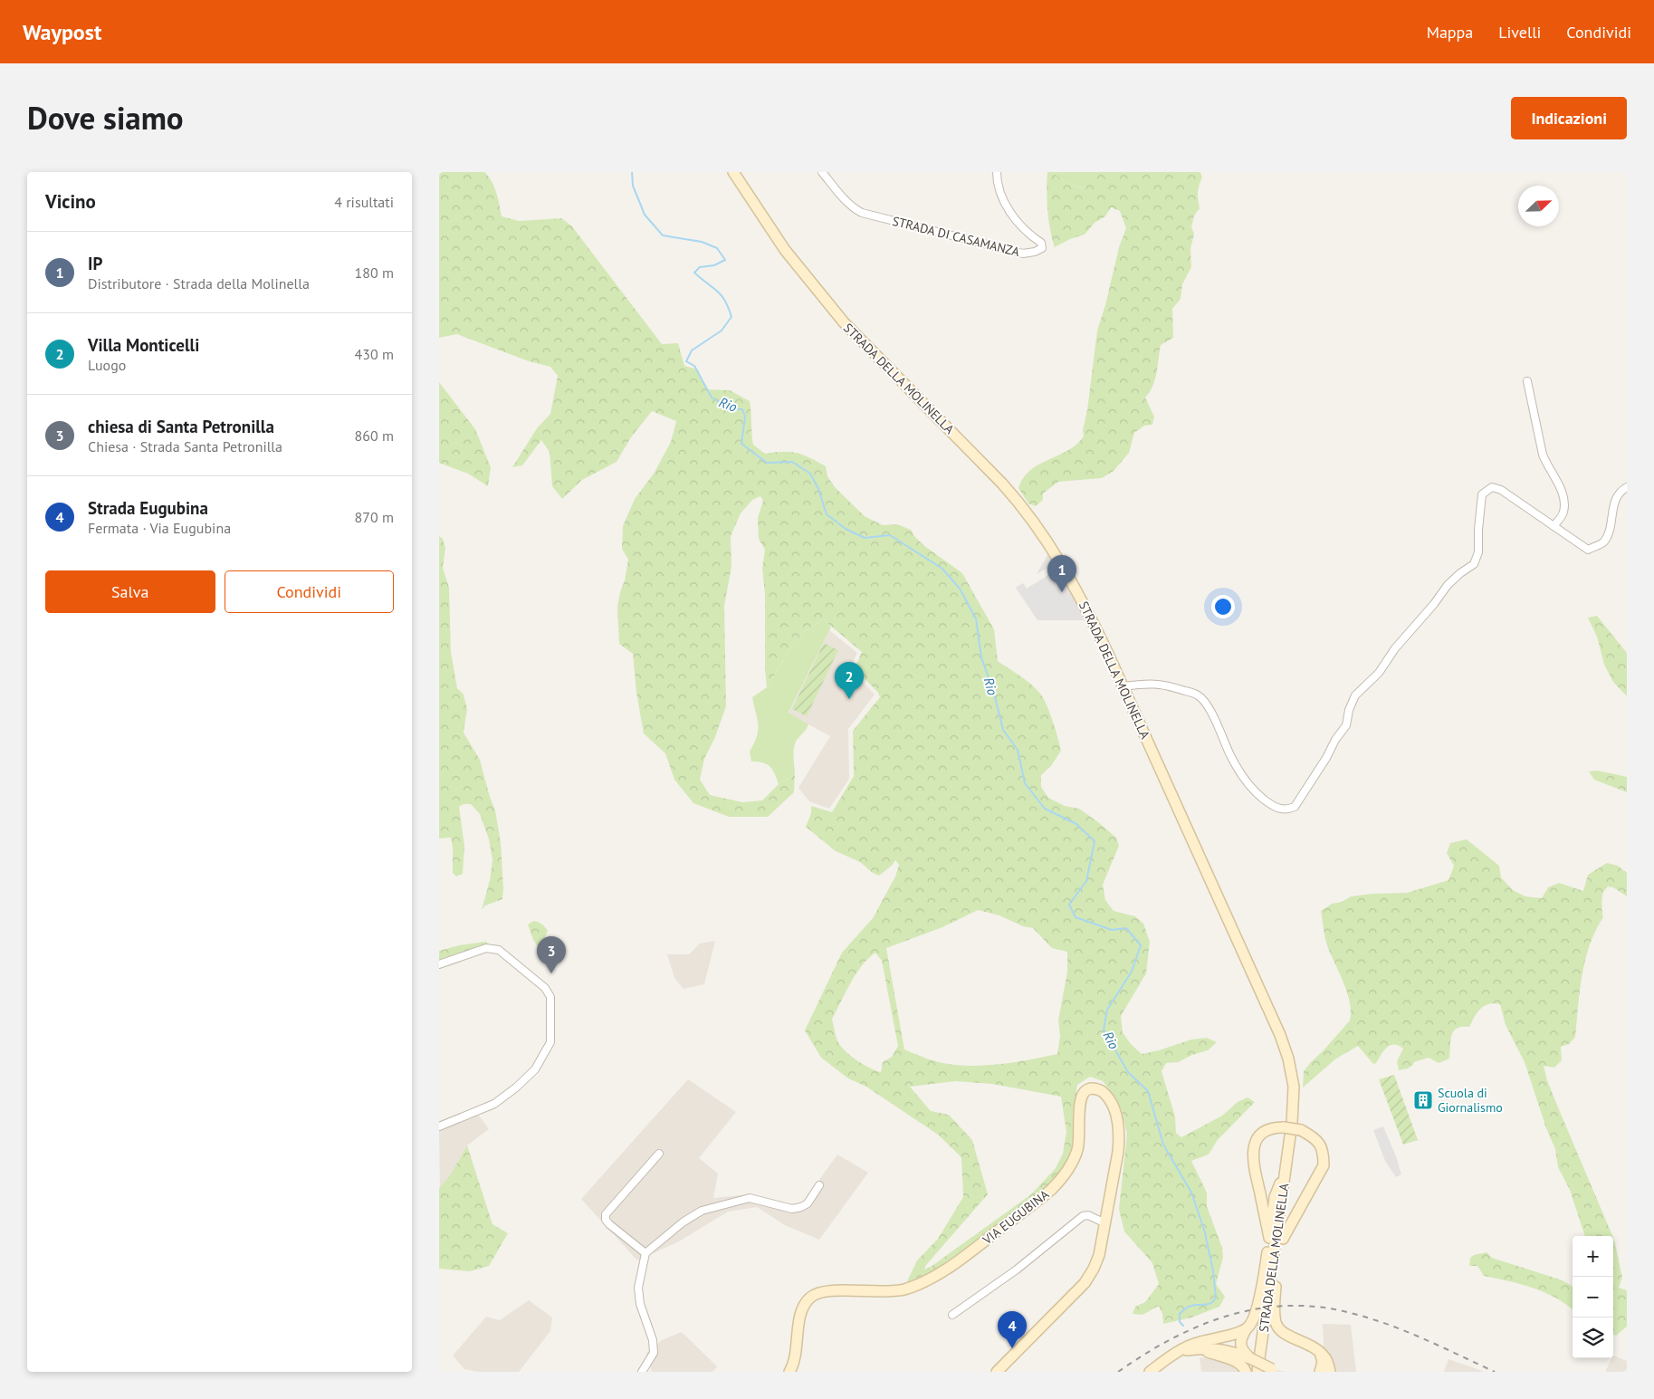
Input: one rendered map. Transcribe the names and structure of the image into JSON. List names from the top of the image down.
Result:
{
  "streets": {
    "street": ["STRADA DI CASAMANZA", "STRADA DELLA MOLINELLA", "VIA EUGUBINA"]
  },
  "water": ["Rio"],
  "places": {
    "building": ["Scuola di Giornalismo"]
  },
  "north": "top right",
  "page": {
    "header": "Waypost",
    "nav": ["Mappa", "Livelli", "Condividi"],
    "title": "Dove siamo",
    "buttons": [
      "Indicazioni",
      ["Salva", "Condividi"]
    ],
    "heading": ["Vicino", "4 risultati"],
    "list": [
      {
        "mark": "1",
        "name": "IP",
        "note": "Distributore · Strada della Molinella",
        "value": "180 m"
      },
      {
        "mark": "2",
        "name": "Villa Monticelli",
        "note": "Luogo",
        "value": "430 m"
      },
      {
        "mark": "3",
        "name": "chiesa di Santa Petronilla",
        "note": "Chiesa · Strada Santa Petronilla",
        "value": "860 m"
      },
      {
        "mark": "4",
        "name": "Strada Eugubina",
        "note": "Fermata · Via Eugubina",
        "value": "870 m"
      }
    ],
    "pins": [
      "1",
      "2",
      "3",
      "4"
    ],
    "map_buttons": ["+", "−"]
  }
}
